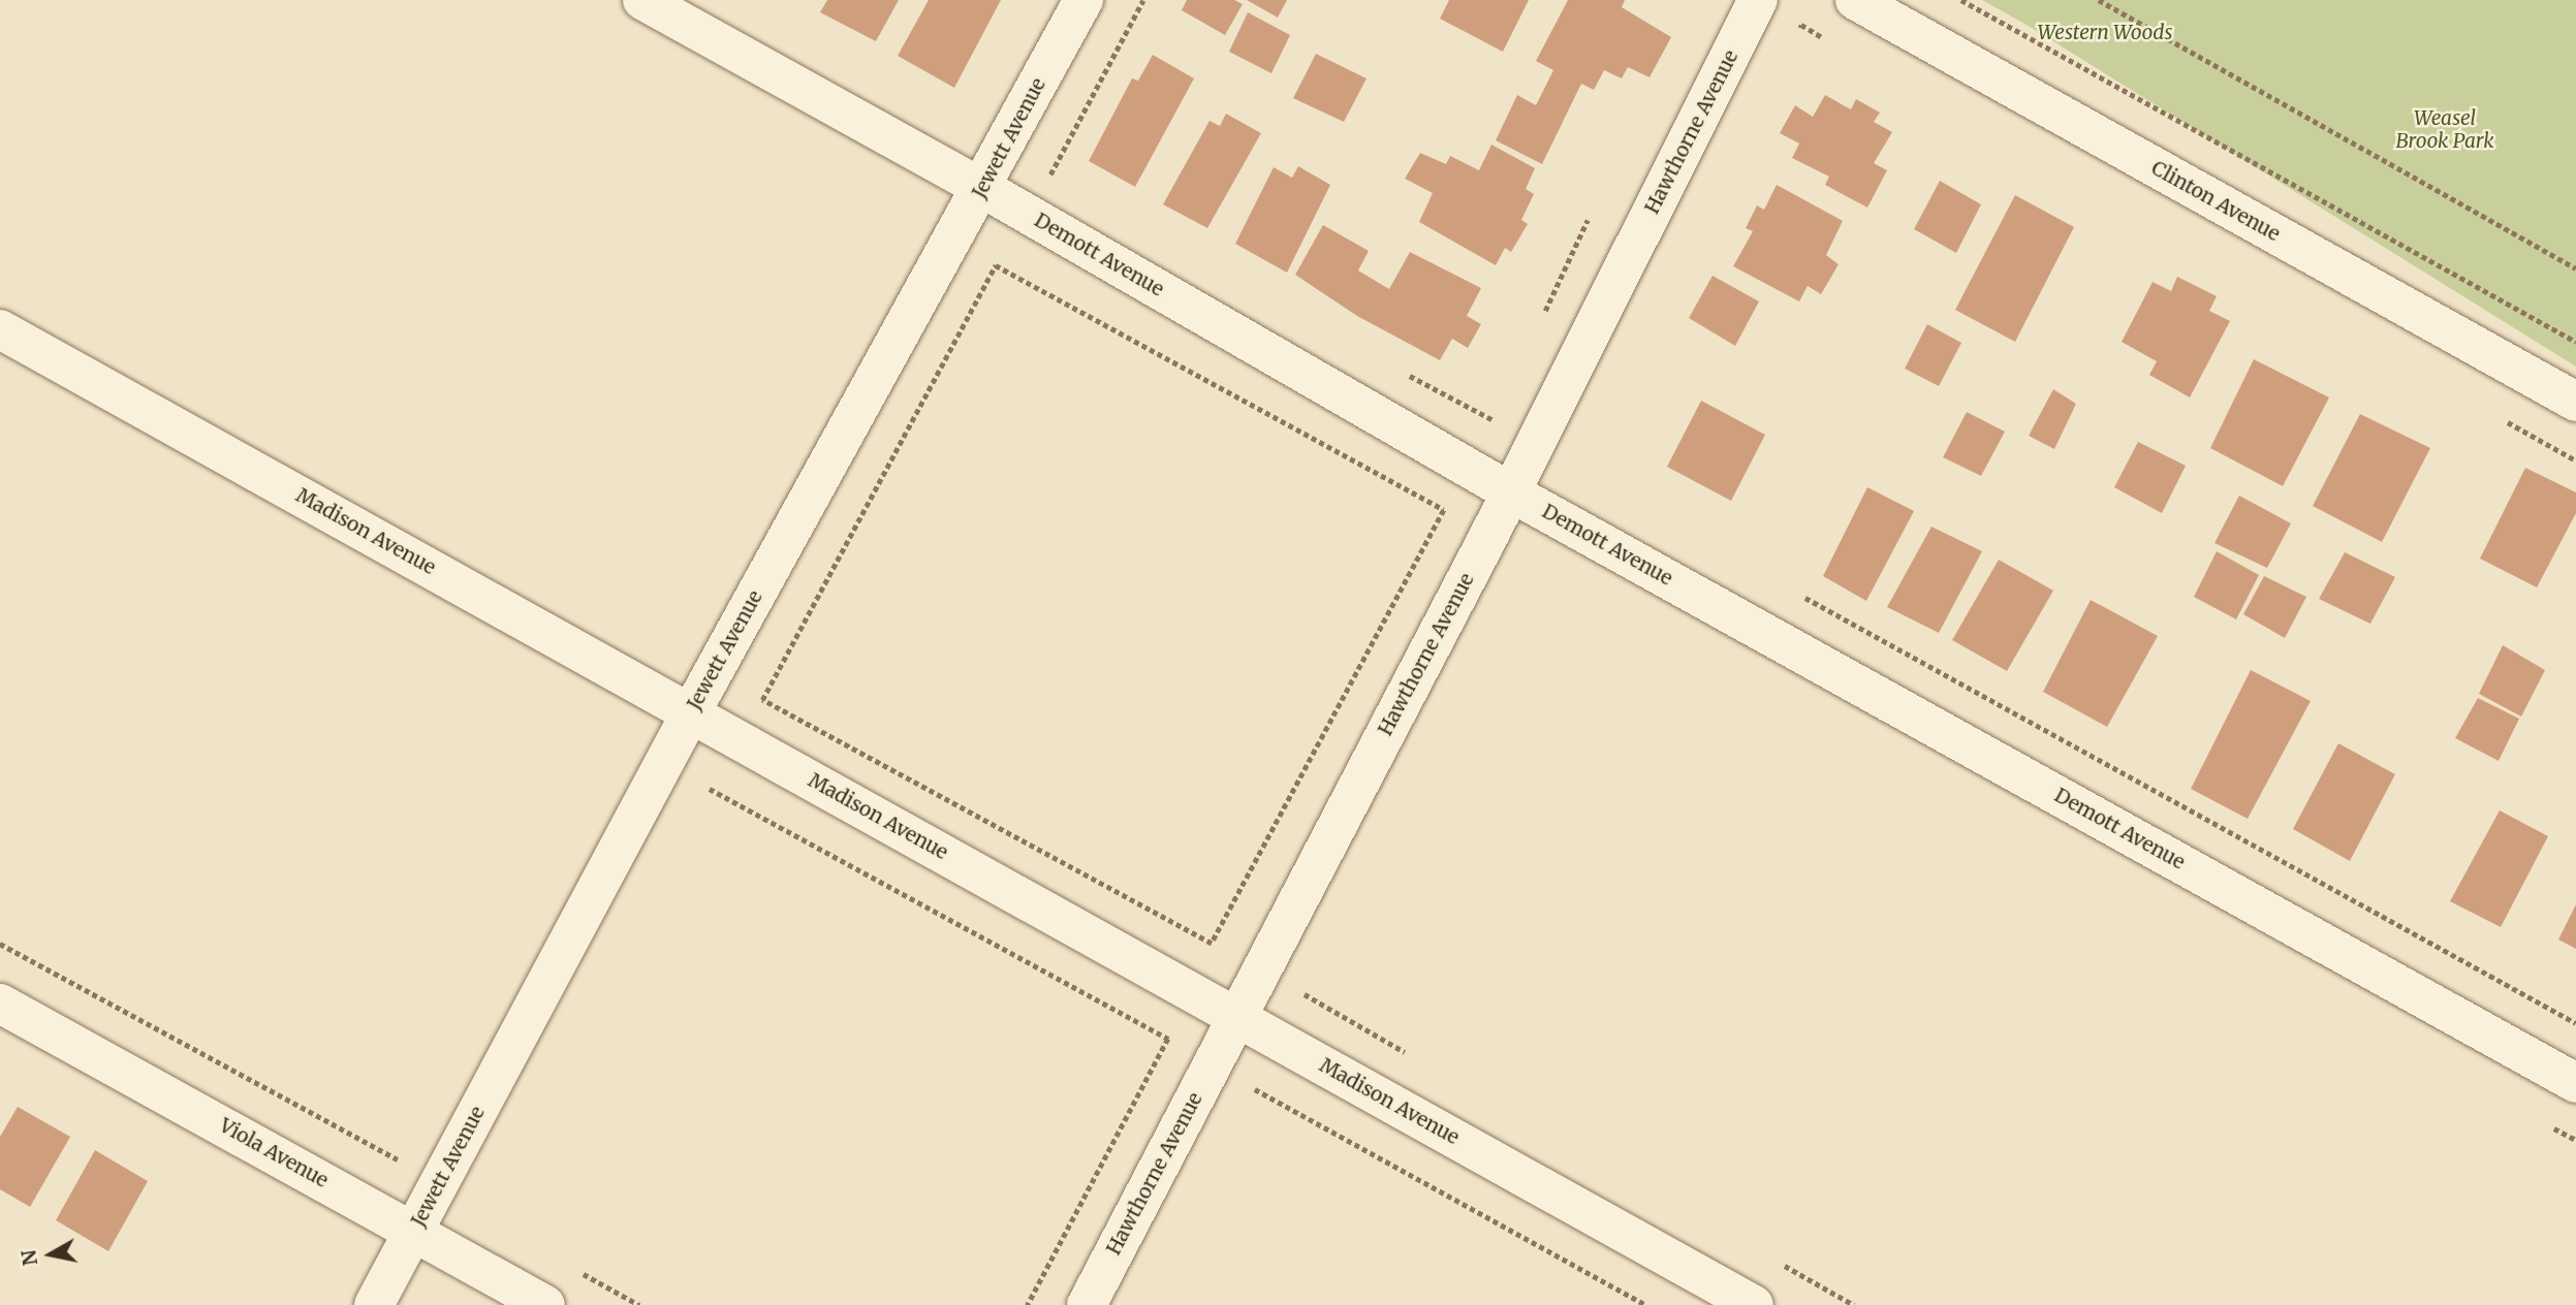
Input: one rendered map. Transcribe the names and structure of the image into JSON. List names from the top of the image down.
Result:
{
  "streets": {
    "street": [
      "Hawthorne Avenue",
      "Jewett Avenue",
      "Clinton Avenue",
      "Demott Avenue",
      "Madison Avenue",
      "Viola Avenue"
    ]
  },
  "crossings": [
    ["Hawthorne Avenue", "Demott Avenue"],
    ["Hawthorne Avenue", "Madison Avenue"],
    ["Jewett Avenue", "Demott Avenue"],
    ["Jewett Avenue", "Madison Avenue"],
    ["Jewett Avenue", "Viola Avenue"]
  ],
  "parks": ["Western Woods", "Weasel Brook Park"],
  "north": "left"
}
